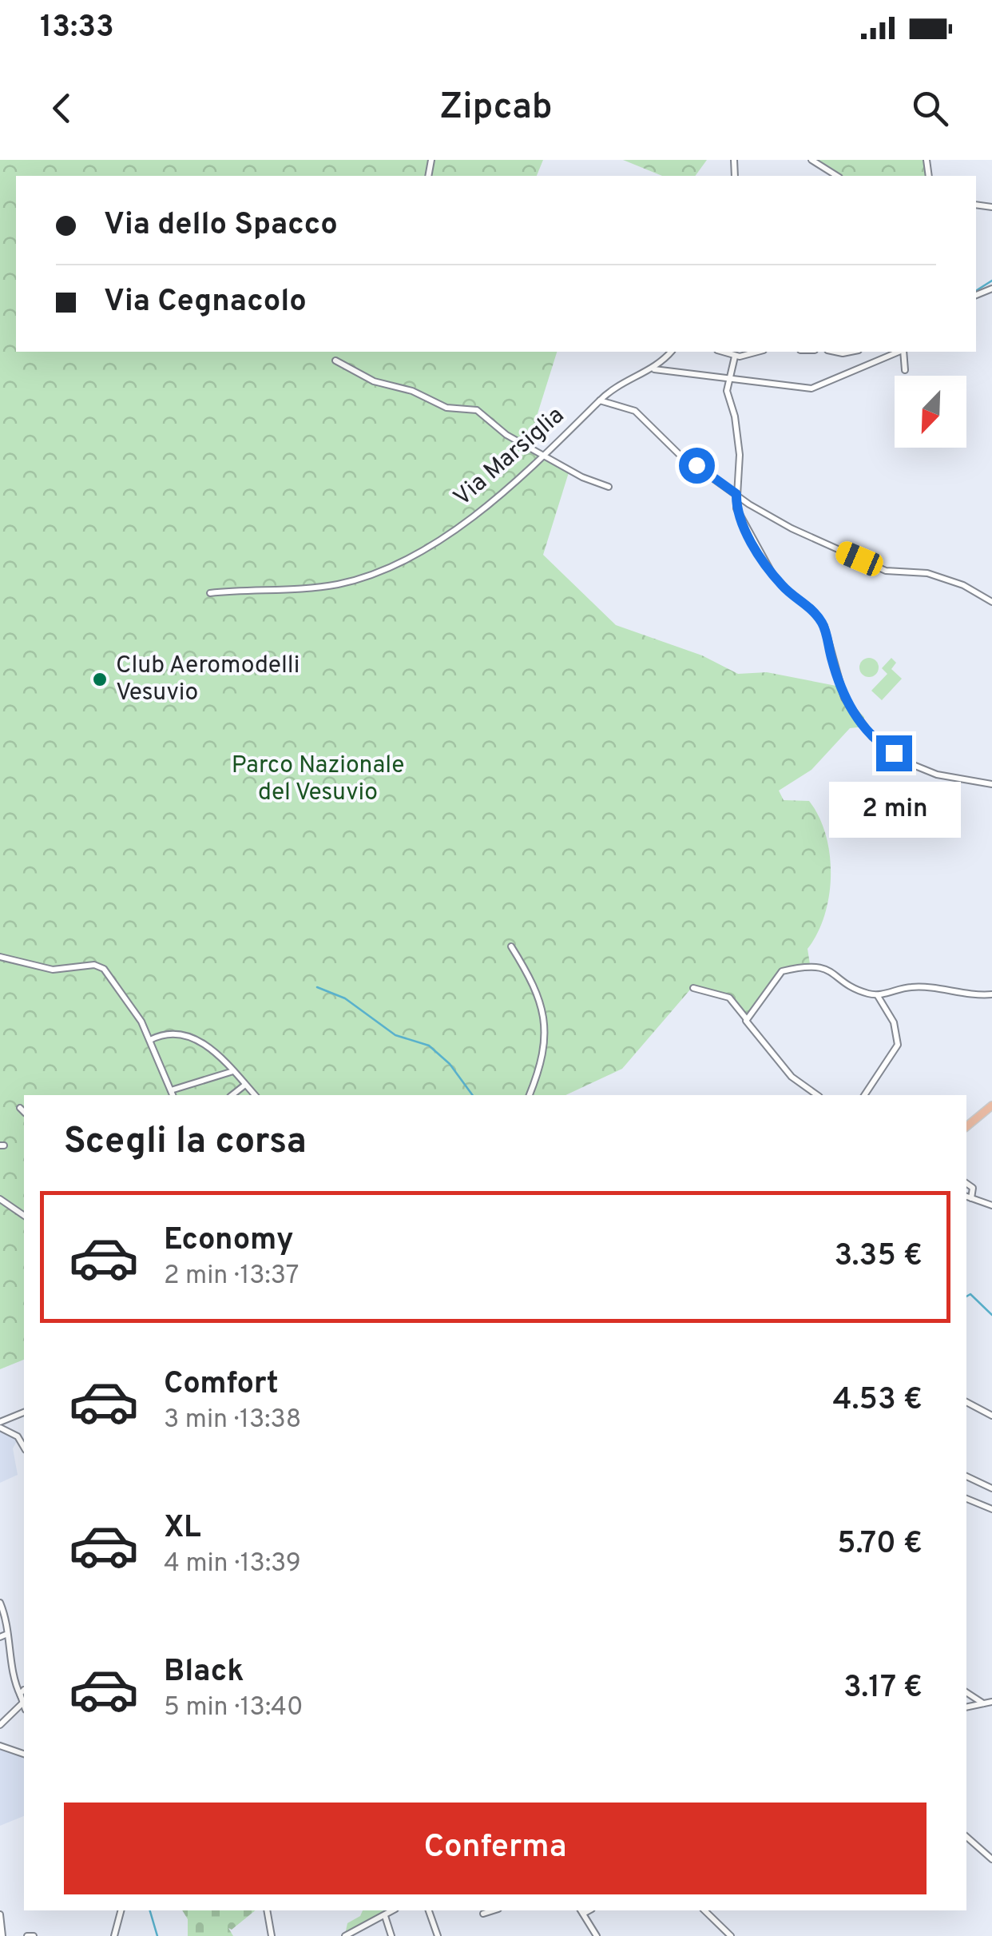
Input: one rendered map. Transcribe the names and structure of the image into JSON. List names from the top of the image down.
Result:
{
  "streets": {
    "street": ["Via Marsiglia"]
  },
  "parks": ["Parco Nazionale del Vesuvio"],
  "places": ["Club Aeromodelli Vesuvio"],
  "north": "bottom left",
  "page": {
    "status": "13:33",
    "header": "Zipcab",
    "banner": ["Via dello Spacco", "Via Cegnacolo"],
    "bubble": "2 min",
    "heading": "Scegli la corsa",
    "list": [
      {
        "name": "Economy",
        "note": "2 min · 13:37",
        "value": "3.35 €"
      },
      {
        "name": "Comfort",
        "note": "3 min · 13:38",
        "value": "4.53 €"
      },
      {
        "name": "XL",
        "note": "4 min · 13:39",
        "value": "5.70 €"
      },
      {
        "name": "Black",
        "note": "5 min · 13:40",
        "value": "3.17 €"
      }
    ],
    "buttons": "Conferma"
  }
}
